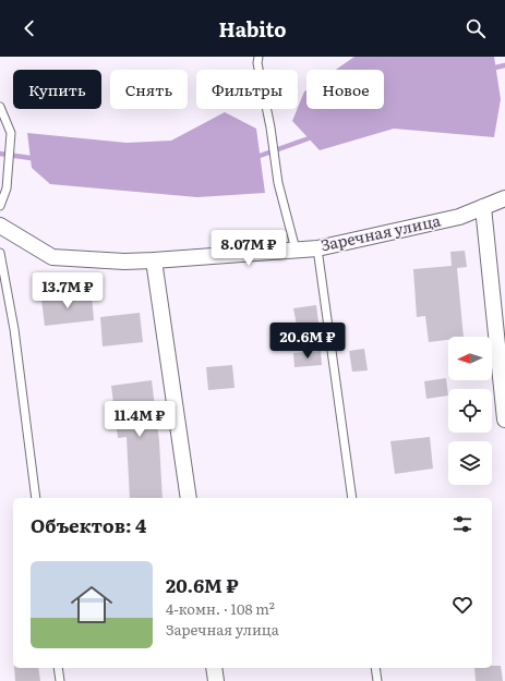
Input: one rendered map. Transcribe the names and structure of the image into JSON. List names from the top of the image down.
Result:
{
  "streets": {
    "street": ["Заречная улица"]
  },
  "north": "left",
  "page": {
    "header": "Habito",
    "chip": [
      "Купить",
      "Снять",
      "Фильтры",
      "Новое"
    ],
    "price": [
      "8.07M ₽",
      "13.7M ₽",
      "20.6M ₽",
      "11.4M ₽"
    ],
    "heading": "Объектов: 4",
    "list": [
      {
        "name": "20.6M ₽",
        "note": "4-комн. · 108 m² · Заречная улица"
      }
    ]
  }
}
